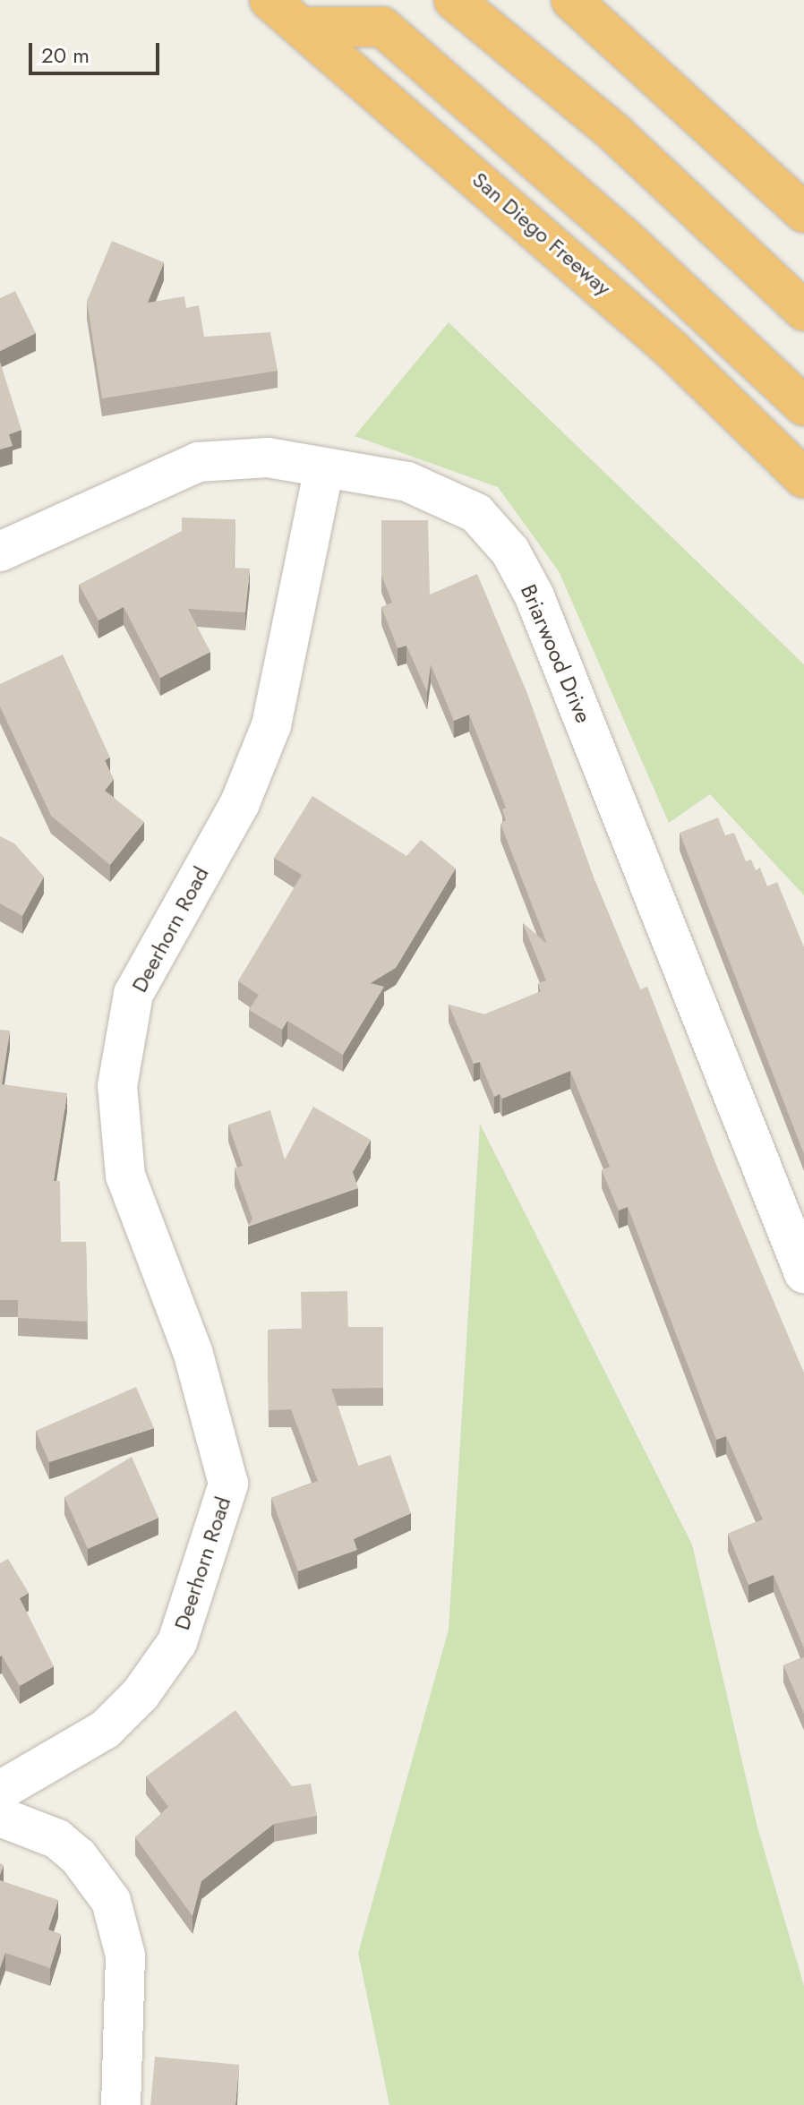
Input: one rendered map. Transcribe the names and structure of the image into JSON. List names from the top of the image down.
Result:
{
  "streets": {
    "highway": ["San Diego Freeway"],
    "street": ["Briarwood Drive", "Deerhorn Road"]
  },
  "crossings": [
    ["Briarwood Drive", "Deerhorn Road"]
  ],
  "scale_bar": "20 m"
}
